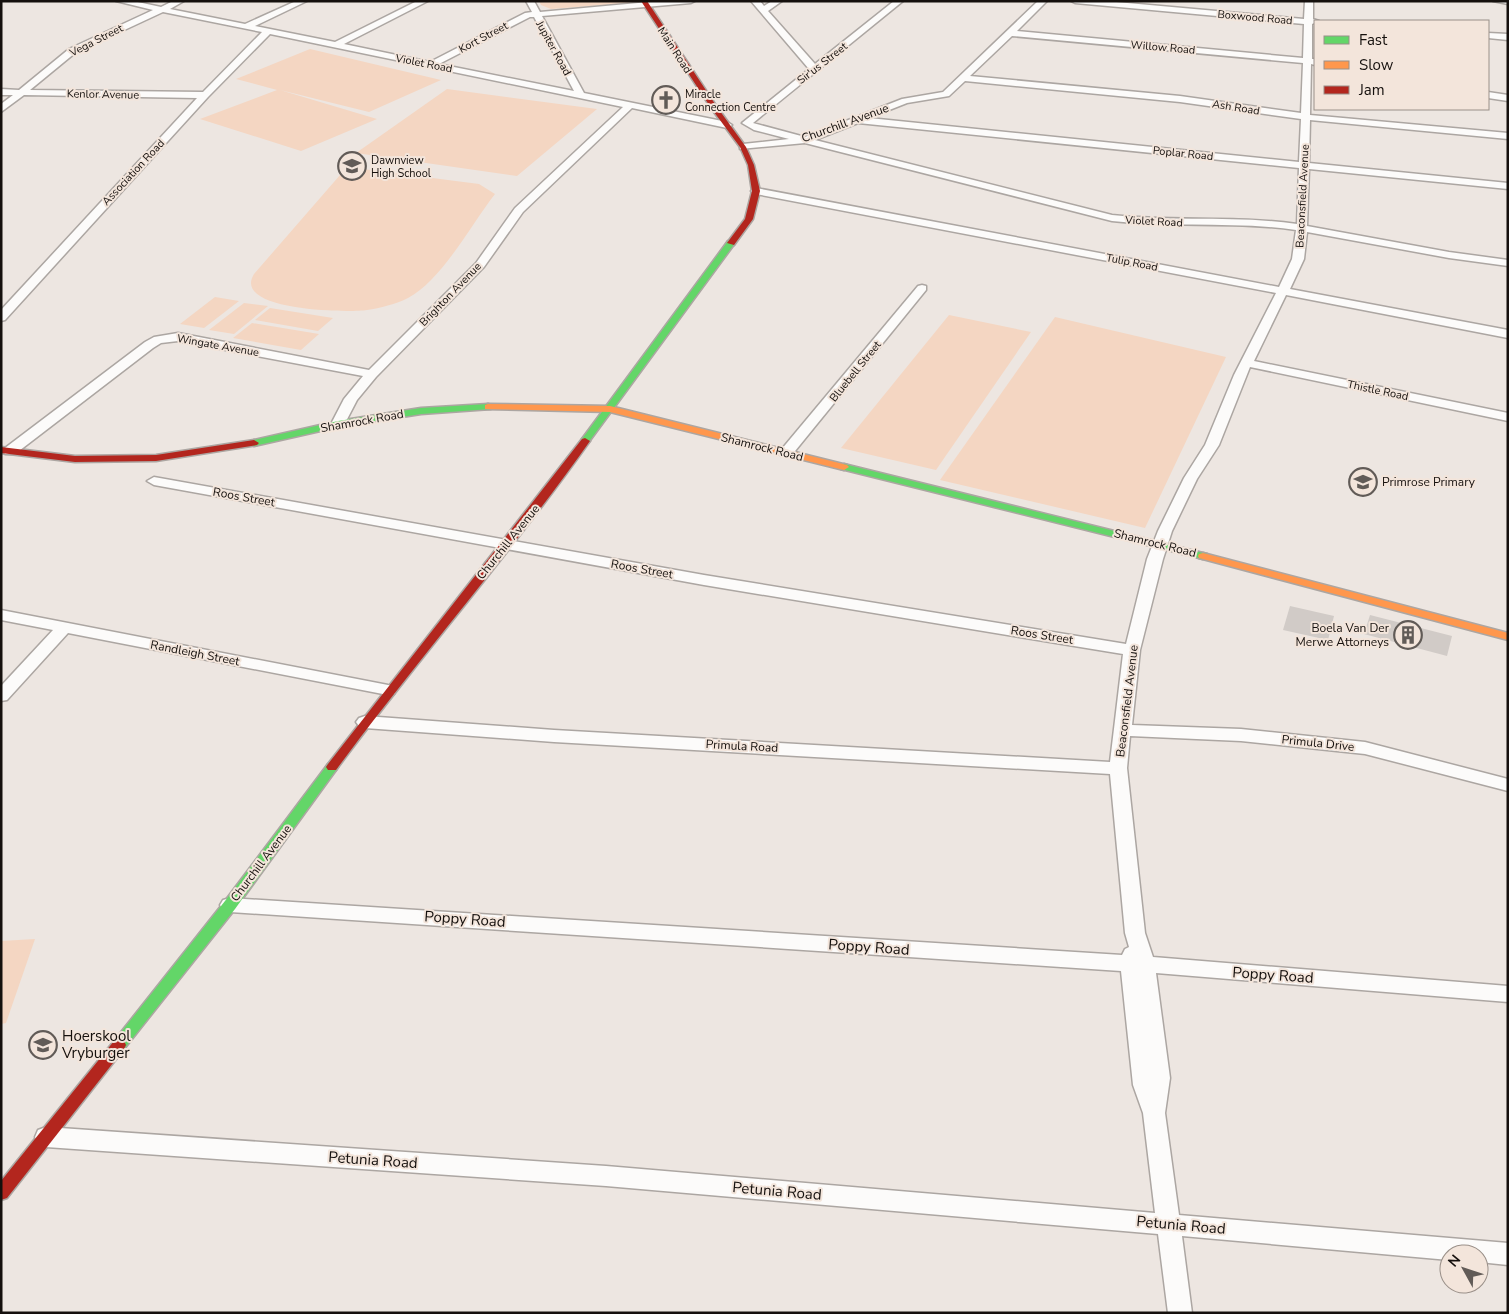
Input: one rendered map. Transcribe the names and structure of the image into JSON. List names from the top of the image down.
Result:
{
  "streets": {
    "street": [
      "Boxwood Road",
      "Kort Street",
      "Vega Street",
      "Willow Road",
      "Jupiter Road",
      "Main Road",
      "Violet Road",
      "Sir'us Street",
      "Kenlor Avenue",
      "Ash Road",
      "Churchill Avenue",
      "Poplar Road",
      "Association Road",
      "Beaconsfield Avenue",
      "Tulip Road",
      "Brighton Avenue",
      "Wingate Avenue",
      "Bluebell Street",
      "Thistle Road",
      "Shamrock Road",
      "Roos Street",
      "Randleigh Street",
      "Primula Drive",
      "Primula Road",
      "Poppy Road",
      "Petunia Road"
    ]
  },
  "crossings": [
    ["Boxwood Road", "Beaconsfield Avenue"],
    ["Kort Street", "Jupiter Road"],
    ["Kort Street", "Main Road"],
    ["Kort Street", "Violet Road"],
    ["Vega Street", "Violet Road"],
    ["Vega Street", "Kenlor Avenue"],
    ["Willow Road", "Churchill Avenue"],
    ["Willow Road", "Beaconsfield Avenue"],
    ["Jupiter Road", "Violet Road"],
    ["Main Road", "Violet Road"],
    ["Main Road", "Churchill Avenue"],
    ["Violet Road", "Sir'us Street"],
    ["Violet Road", "Churchill Avenue"],
    ["Violet Road", "Association Road"],
    ["Violet Road", "Beaconsfield Avenue"],
    ["Violet Road", "Brighton Avenue"],
    ["Sir'us Street", "Churchill Avenue"],
    ["Kenlor Avenue", "Association Road"],
    ["Ash Road", "Churchill Avenue"],
    ["Ash Road", "Beaconsfield Avenue"],
    ["Churchill Avenue", "Poplar Road"],
    ["Churchill Avenue", "Tulip Road"],
    ["Churchill Avenue", "Shamrock Road"],
    ["Churchill Avenue", "Roos Street"],
    ["Churchill Avenue", "Randleigh Street"],
    ["Churchill Avenue", "Primula Road"],
    ["Churchill Avenue", "Poppy Road"],
    ["Churchill Avenue", "Petunia Road"],
    ["Poplar Road", "Beaconsfield Avenue"],
    ["Beaconsfield Avenue", "Tulip Road"],
    ["Beaconsfield Avenue", "Thistle Road"],
    ["Beaconsfield Avenue", "Shamrock Road"],
    ["Beaconsfield Avenue", "Roos Street"],
    ["Beaconsfield Avenue", "Primula Drive"],
    ["Beaconsfield Avenue", "Primula Road"],
    ["Beaconsfield Avenue", "Poppy Road"],
    ["Beaconsfield Avenue", "Petunia Road"],
    ["Brighton Avenue", "Wingate Avenue"],
    ["Brighton Avenue", "Shamrock Road"],
    ["Wingate Avenue", "Shamrock Road"],
    ["Bluebell Street", "Shamrock Road"]
  ],
  "places": {
    "church": ["Miracle Connection Centre"],
    "school or university": ["Dawnview High School", "Primrose Primary", "Hoerskool Vryburger"],
    "building": ["Boela Van Der Merwe Attorneys"]
  },
  "legend": ["Fast", "Slow", "Jam"],
  "north": "top left"
}
